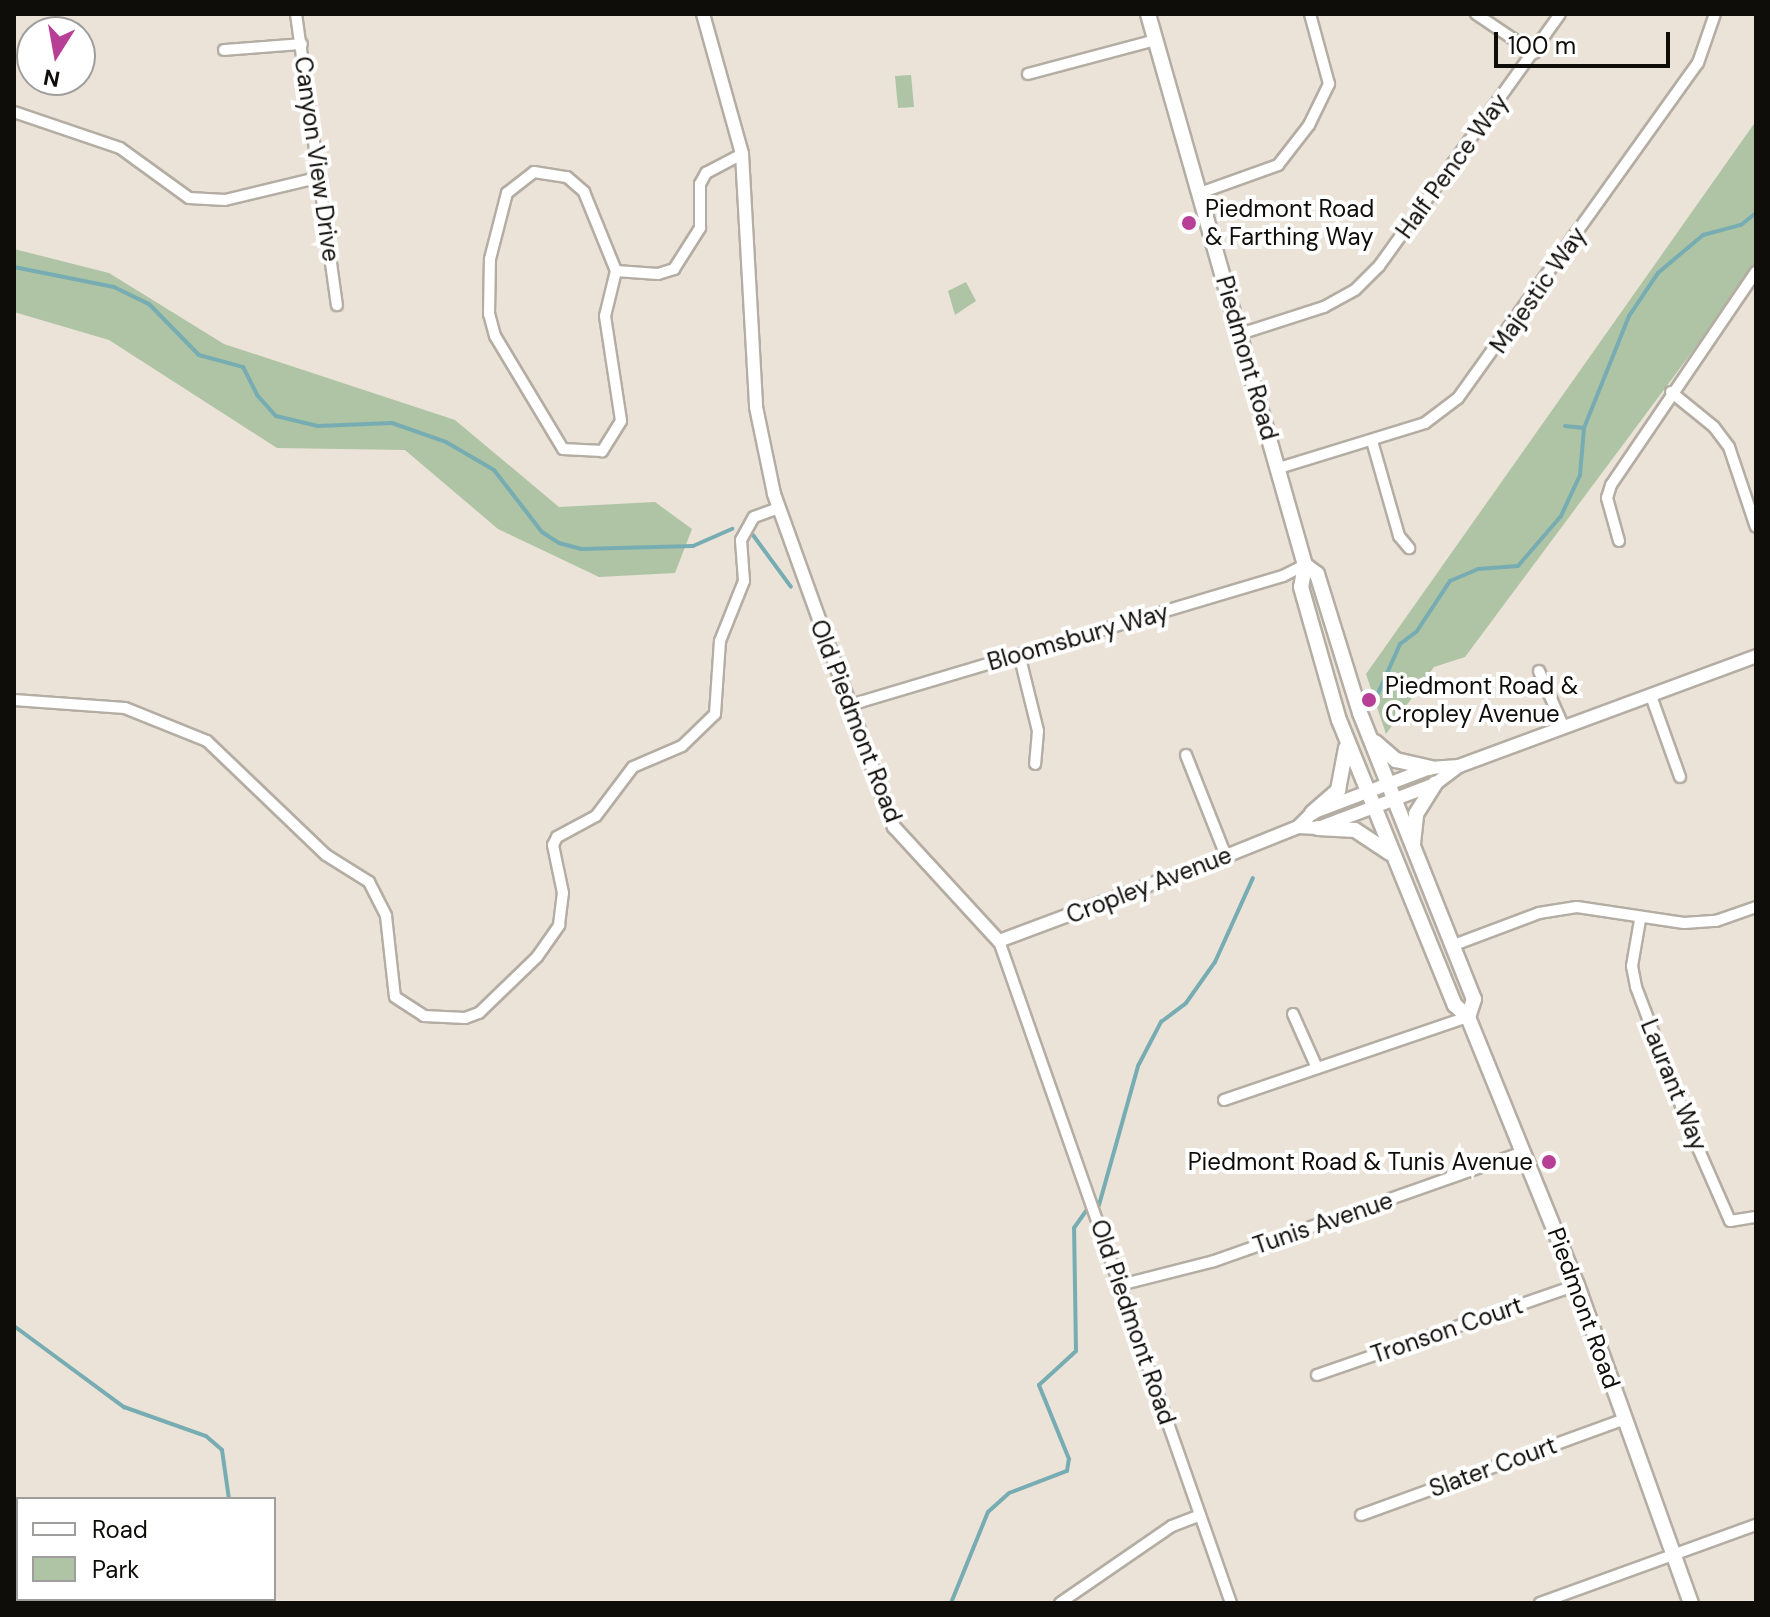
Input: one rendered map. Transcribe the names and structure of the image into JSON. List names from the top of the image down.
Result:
{
  "streets": {
    "main road": ["Piedmont Road"],
    "street": [
      "Canyon View Drive",
      "Half Pence Way",
      "Majestic Way",
      "Bloomsbury Way",
      "Old Piedmont Road",
      "Cropley Avenue",
      "Laurant Way",
      "Tunis Avenue",
      "Tronson Court",
      "Slater Court"
    ]
  },
  "crossings": [
    ["Half Pence Way", "Piedmont Road"],
    ["Majestic Way", "Piedmont Road"],
    ["Piedmont Road", "Bloomsbury Way"],
    ["Piedmont Road", "Cropley Avenue"],
    ["Piedmont Road", "Tunis Avenue"],
    ["Piedmont Road", "Tronson Court"],
    ["Piedmont Road", "Slater Court"],
    ["Bloomsbury Way", "Old Piedmont Road"],
    ["Old Piedmont Road", "Cropley Avenue"],
    ["Old Piedmont Road", "Tunis Avenue"]
  ],
  "places": ["Piedmont Road & Farthing Way", "Piedmont Road & Cropley Avenue", "Piedmont Road & Tunis Avenue"],
  "legend": ["Road", "Park"],
  "scale_bar": "100 m",
  "north": "bottom"
}
